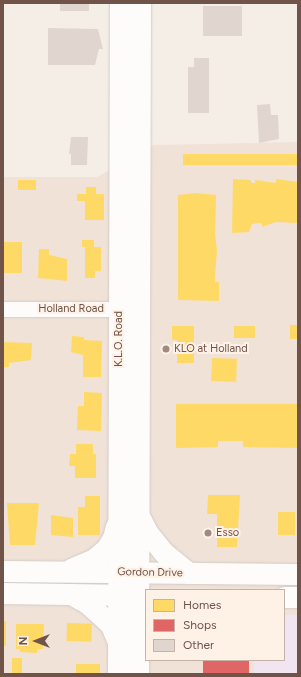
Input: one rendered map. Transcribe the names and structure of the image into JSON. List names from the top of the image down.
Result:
{
  "streets": {
    "main road": ["K.L.O. Road", "Gordon Drive"],
    "street": ["Holland Road"]
  },
  "crossings": [
    ["Holland Road", "K.L.O. Road"],
    ["K.L.O. Road", "Gordon Drive"]
  ],
  "places": ["KLO at Holland", "Esso"],
  "legend": ["Homes", "Shops", "Other"],
  "north": "left"
}
